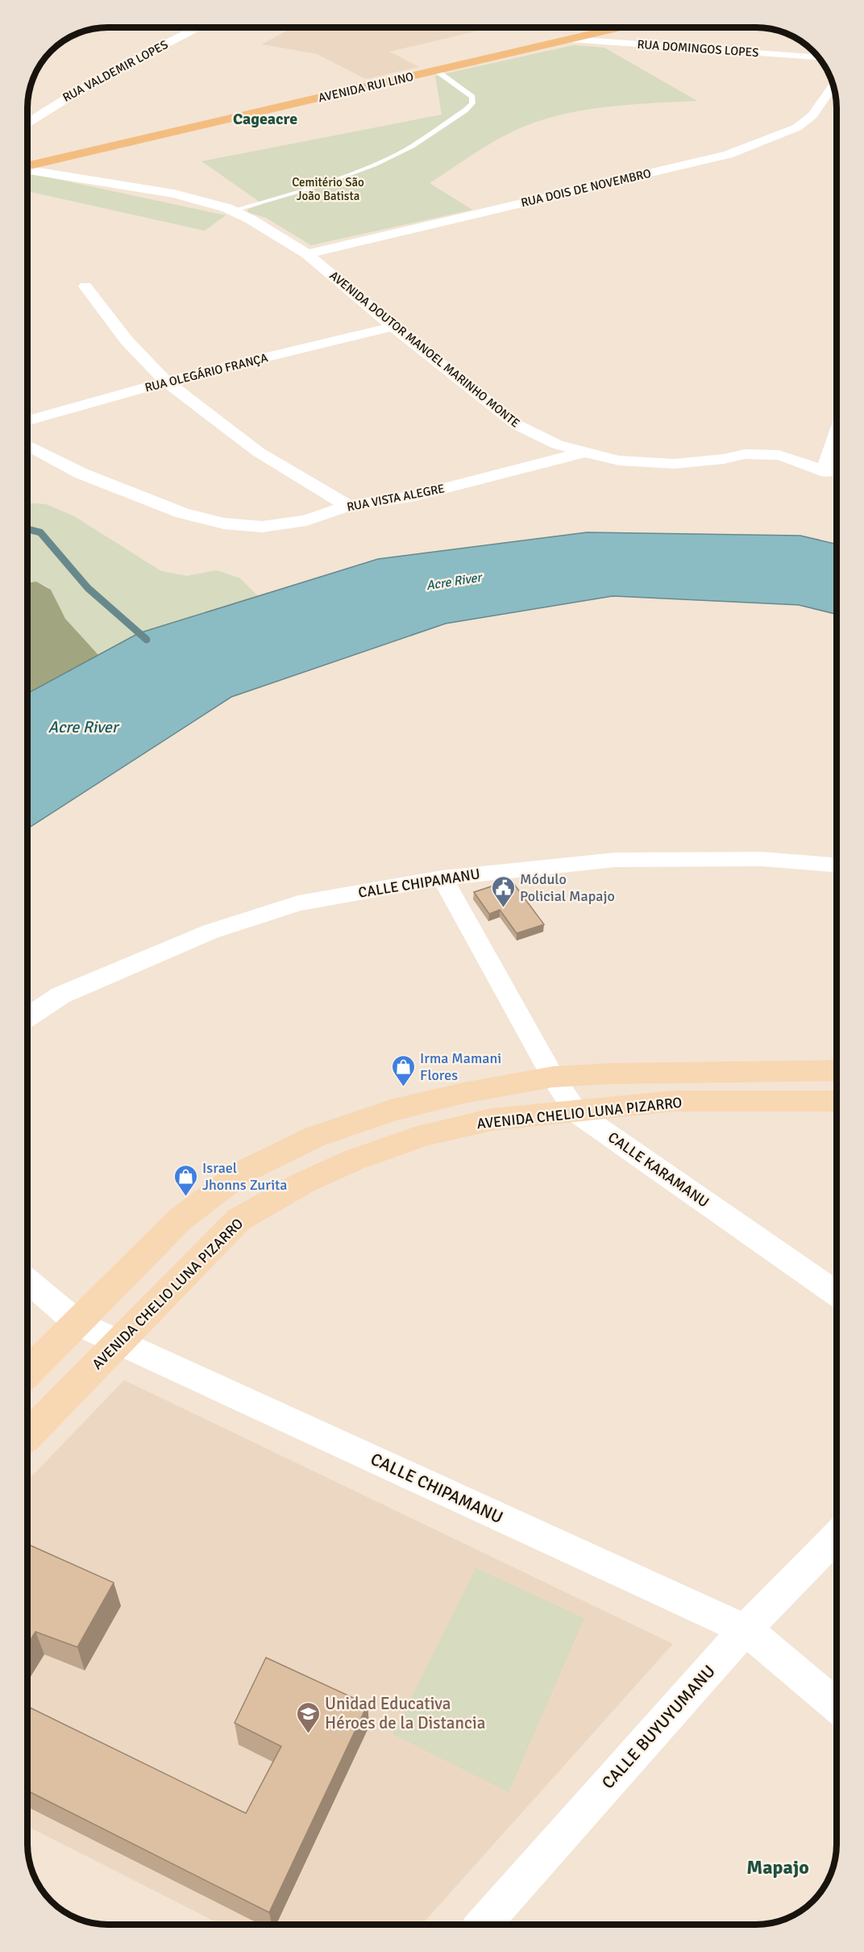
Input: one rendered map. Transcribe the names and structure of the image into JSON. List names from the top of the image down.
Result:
{
  "streets": {
    "highway": ["AVENIDA RUI LINO"],
    "main road": ["AVENIDA CHELIO LUNA PIZARRO"],
    "street": [
      "RUA DOMINGOS LOPES",
      "RUA VALDEMIR LOPES",
      "RUA DOIS DE NOVEMBRO",
      "AVENIDA DOUTOR MANOEL MARINHO MONTE",
      "RUA OLEGÁRIO FRANÇA",
      "RUA VISTA ALEGRE",
      "CALLE CHIPAMANU",
      "CALLE KARAMANU",
      "CALLE BUYUYUMANU"
    ]
  },
  "crossings": [
    ["RUA DOMINGOS LOPES", "AVENIDA RUI LINO"],
    ["RUA DOIS DE NOVEMBRO", "AVENIDA DOUTOR MANOEL MARINHO MONTE"],
    ["AVENIDA DOUTOR MANOEL MARINHO MONTE", "RUA OLEGÁRIO FRANÇA"],
    ["AVENIDA DOUTOR MANOEL MARINHO MONTE", "RUA VISTA ALEGRE"],
    ["CALLE CHIPAMANU", "AVENIDA CHELIO LUNA PIZARRO"],
    ["CALLE CHIPAMANU", "CALLE KARAMANU"],
    ["CALLE CHIPAMANU", "CALLE BUYUYUMANU"],
    ["AVENIDA CHELIO LUNA PIZARRO", "CALLE KARAMANU"]
  ],
  "districts": ["Cageacre", "Mapajo"],
  "water": ["Acre River"],
  "parks": ["Cemitério São João Batista"],
  "places": {
    "public building": ["Módulo Policial Mapajo"],
    "shop": ["Irma Mamani Flores", "Israel Jhonns Zurita"],
    "school or university": ["Unidad Educativa Héroes de la Distancia"]
  }
}
